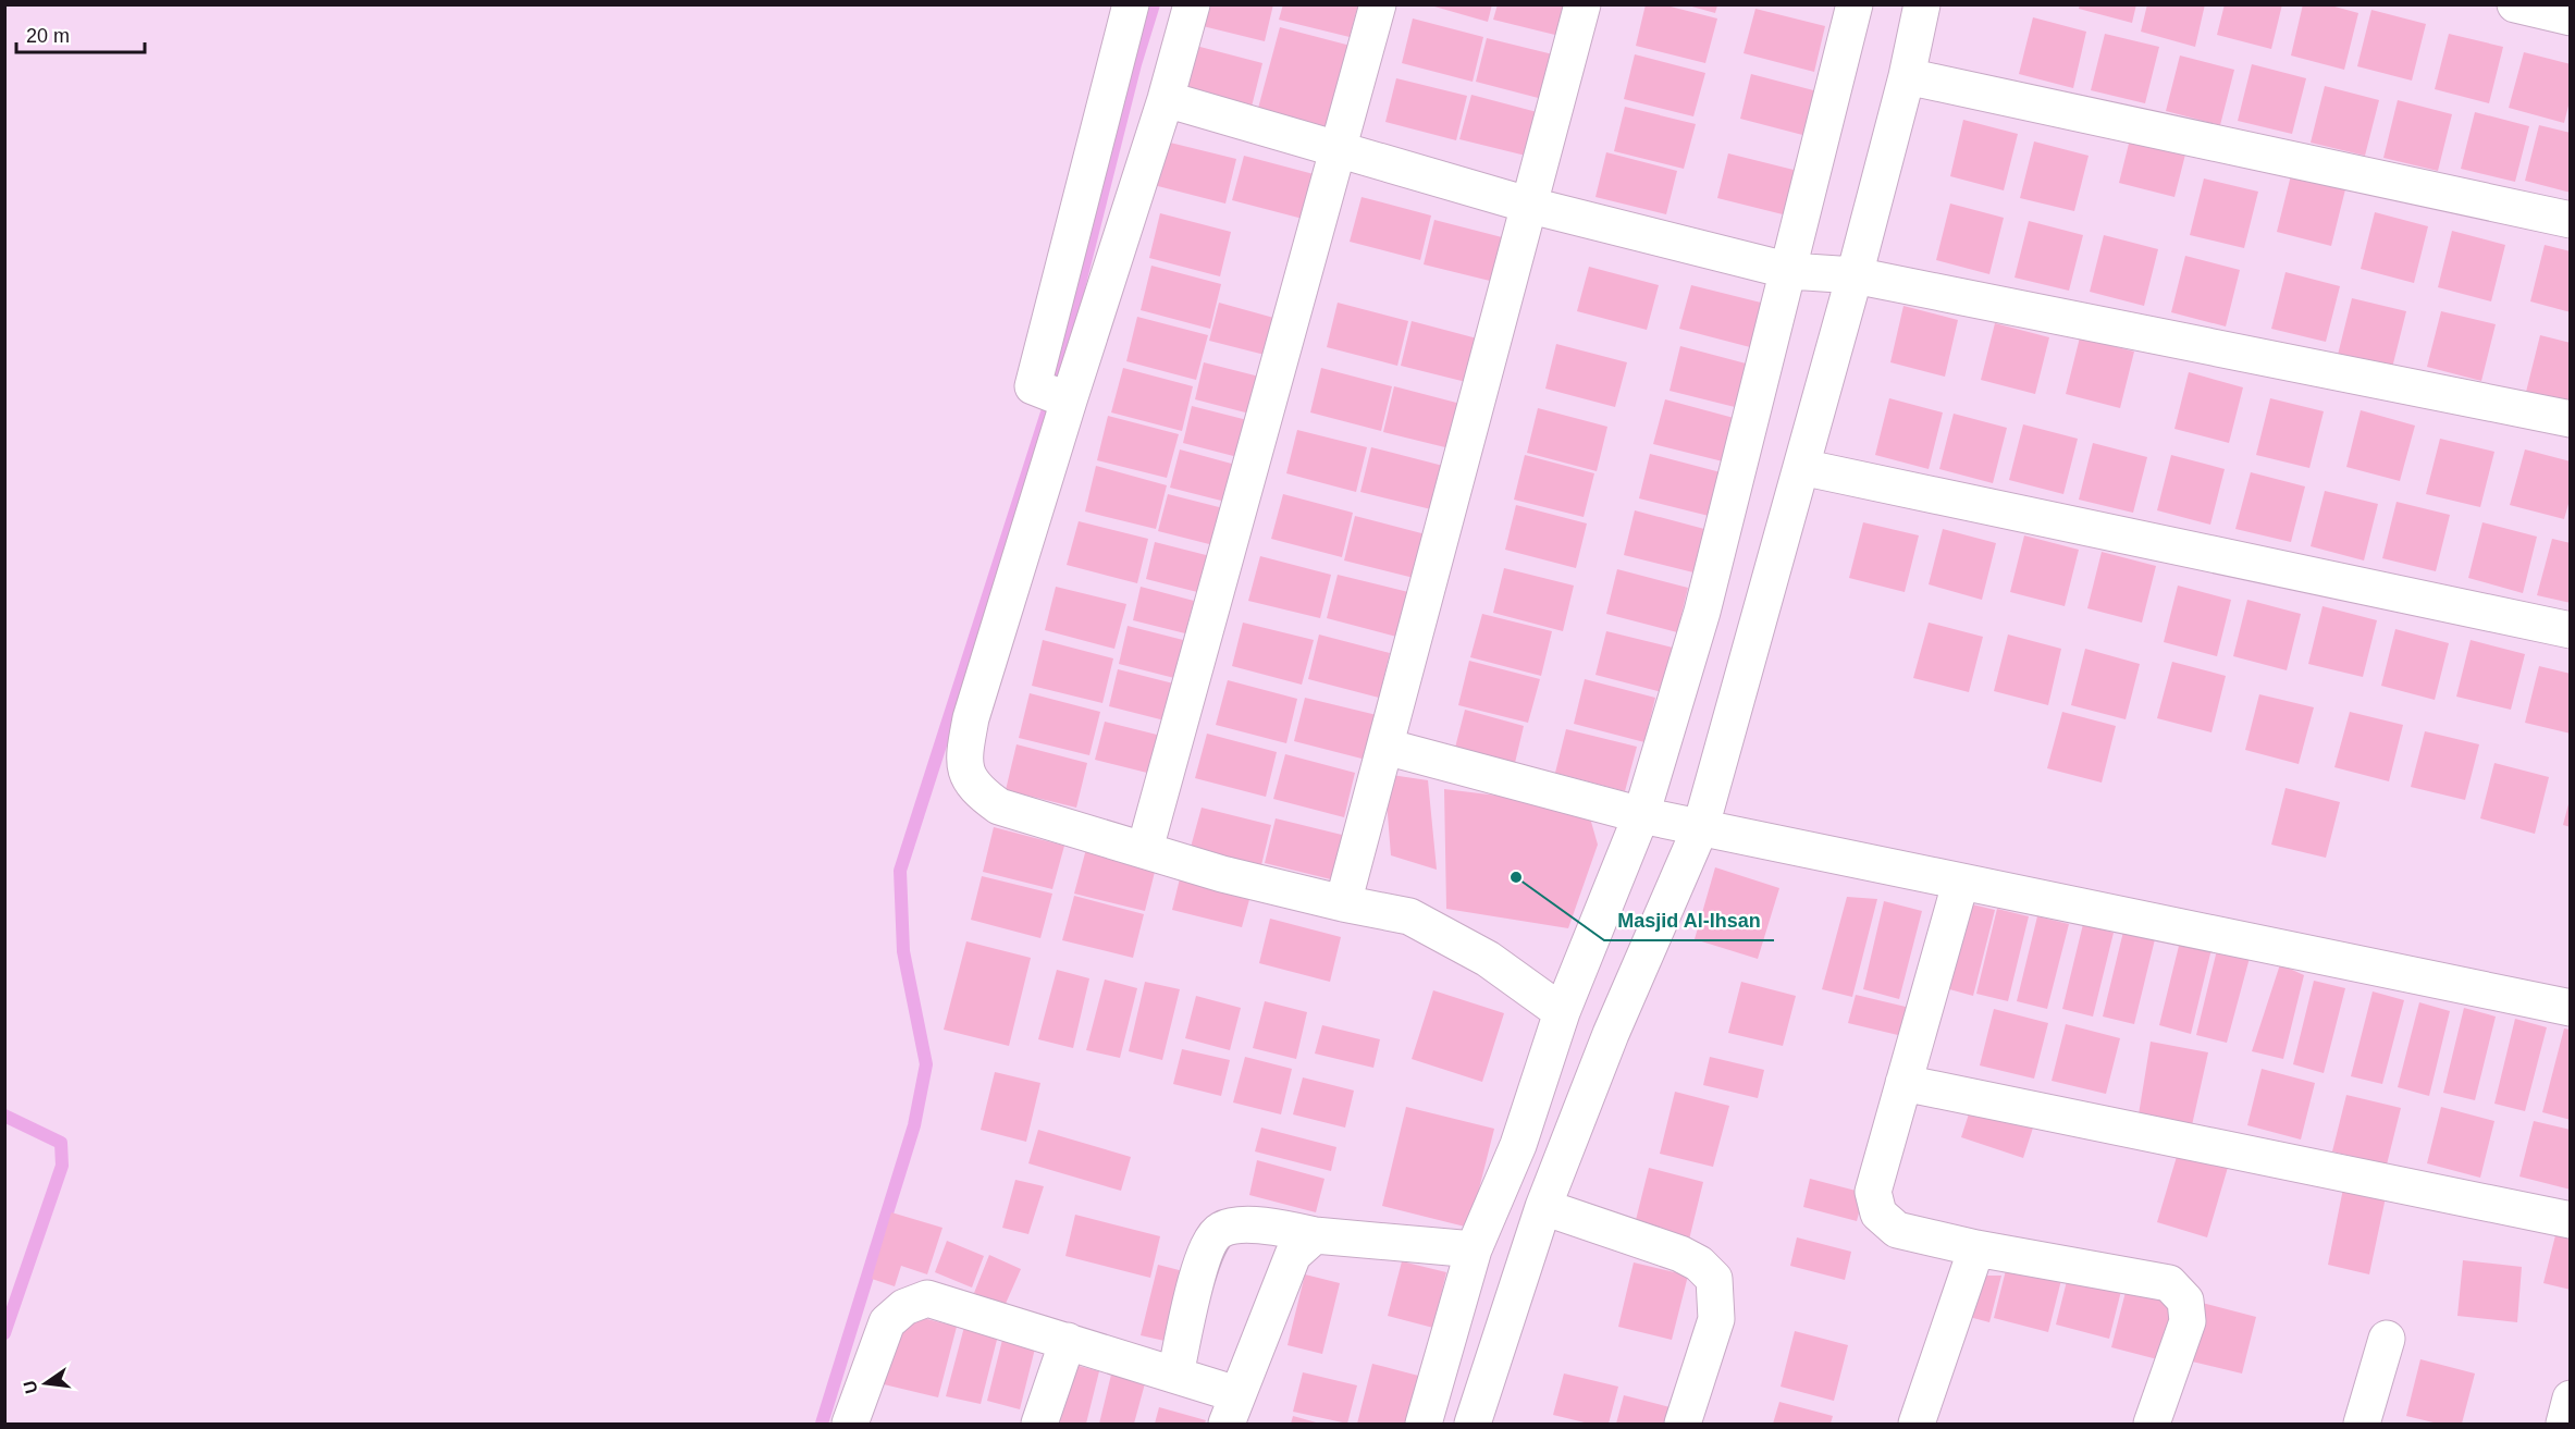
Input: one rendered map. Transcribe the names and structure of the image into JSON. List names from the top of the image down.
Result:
{
  "places": ["Masjid Al-Ihsan"],
  "scale_bar": "20 m",
  "north": "left"
}
